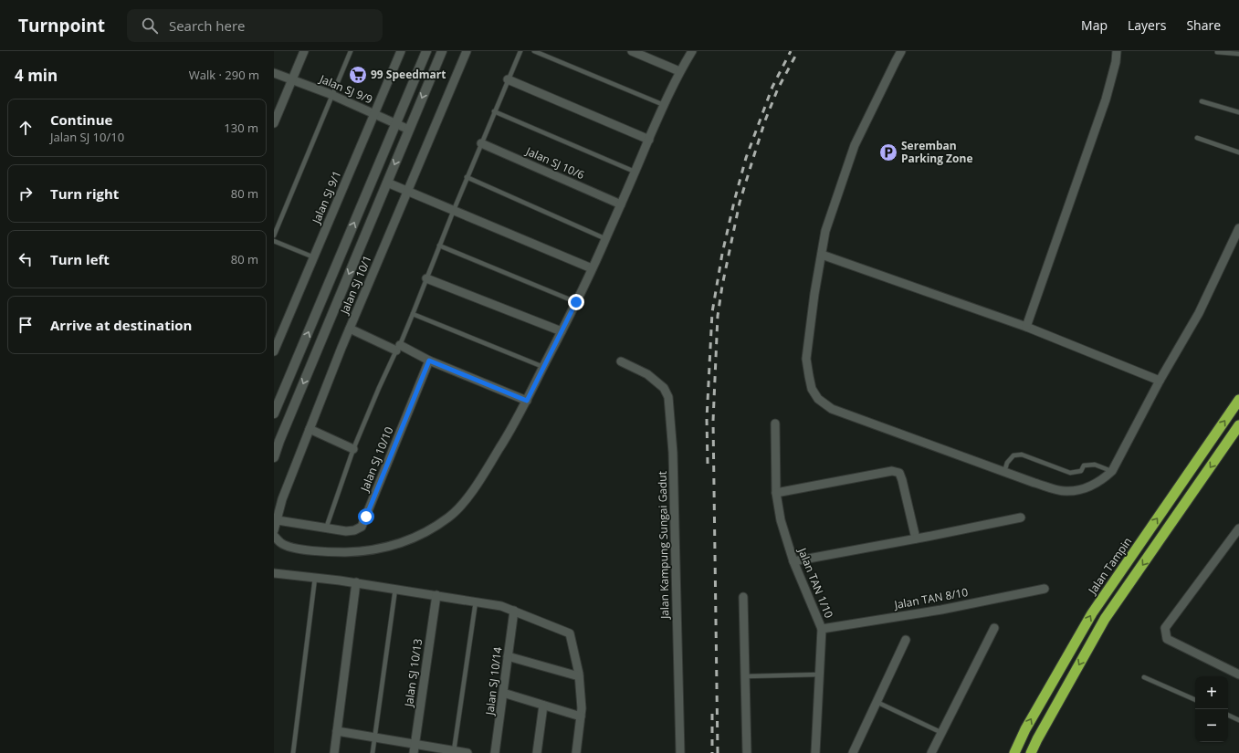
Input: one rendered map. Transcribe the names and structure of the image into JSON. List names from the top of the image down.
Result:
{
  "streets": {
    "highway": ["Jalan Tampin"],
    "street": [
      "Jalan SJ 9/9",
      "Jalan SJ 10/6",
      "Jalan SJ 9/1",
      "Jalan SJ 10/1",
      "Jalan SJ 10/10",
      "Jalan Kampung Sungai Gadut",
      "Jalan TAN 1/10",
      "Jalan TAN 8/10",
      "Jalan SJ 10/13",
      "Jalan SJ 10/14"
    ]
  },
  "crossings": [
    ["Jalan SJ 9/9", "Jalan SJ 9/1"],
    ["Jalan SJ 10/1", "Jalan SJ 10/10"],
    ["Jalan TAN 1/10", "Jalan TAN 8/10"]
  ],
  "places": {
    "supermarket": ["99 Speedmart"],
    "parking": ["Seremban Parking Zone"]
  },
  "page": {
    "header": "Turnpoint",
    "search": "Search here",
    "nav": ["Map", "Layers", "Share"],
    "heading": ["4 min", "Walk · 290 m"],
    "list": [
      ["Continue", "Jalan SJ 10/10", "130 m"],
      ["Turn right", "80 m"],
      ["Turn left", "80 m"],
      "Arrive at destination"
    ],
    "map_buttons": ["+", "−"]
  }
}
